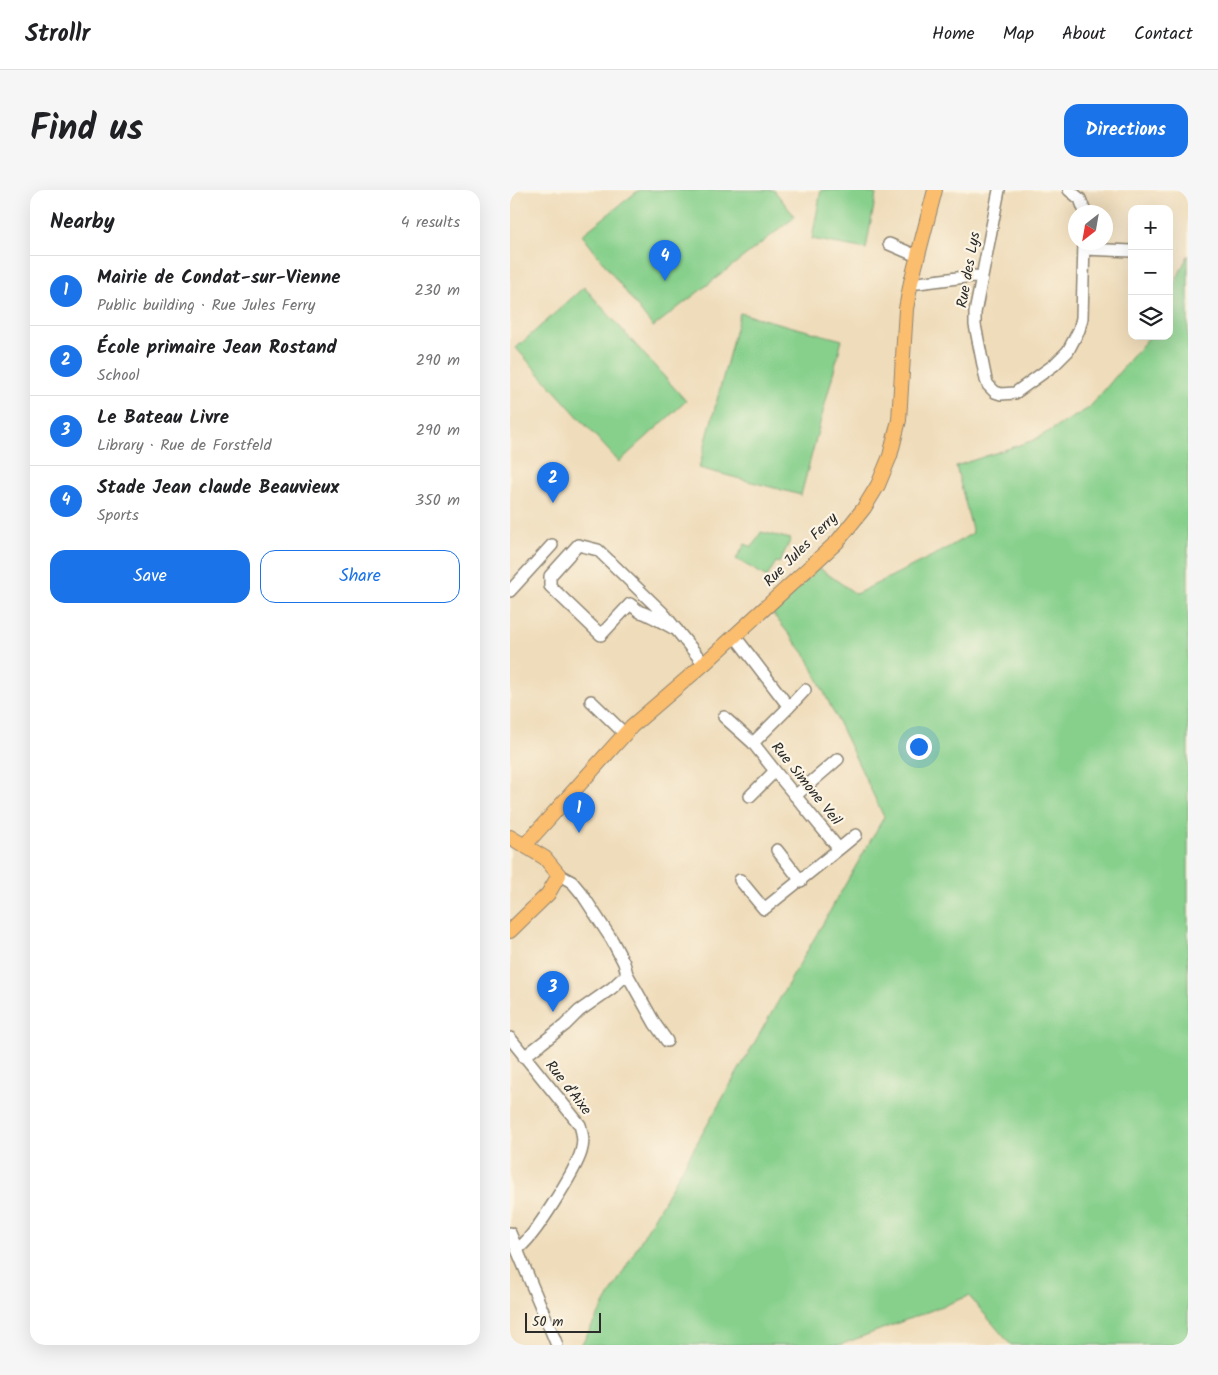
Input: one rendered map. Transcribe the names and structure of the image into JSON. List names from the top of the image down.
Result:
{
  "streets": {
    "main road": ["Rue Jules Ferry"],
    "street": ["Rue des Lys", "Rue Simone Veil", "Rue d'Aixe"]
  },
  "scale_bar": "50 m",
  "north": "bottom left",
  "page": {
    "header": "Strollr",
    "nav": [
      "Home",
      "Map",
      "About",
      "Contact"
    ],
    "title": "Find us",
    "buttons": [
      "Directions",
      ["Save", "Share"]
    ],
    "heading": ["Nearby", "4 results"],
    "map_buttons": ["+", "−"],
    "pins": [
      "4",
      "2",
      "1",
      "3"
    ],
    "list": [
      {
        "mark": "1",
        "name": "Mairie de Condat-sur-Vienne",
        "note": "Public building · Rue Jules Ferry",
        "value": "230 m"
      },
      {
        "mark": "2",
        "name": "École primaire Jean Rostand",
        "note": "School",
        "value": "290 m"
      },
      {
        "mark": "3",
        "name": "Le Bateau Livre",
        "note": "Library · Rue de Forstfeld",
        "value": "290 m"
      },
      {
        "mark": "4",
        "name": "Stade Jean claude Beauvieux",
        "note": "Sports",
        "value": "350 m"
      }
    ],
    "scale": "50 m"
  }
}
